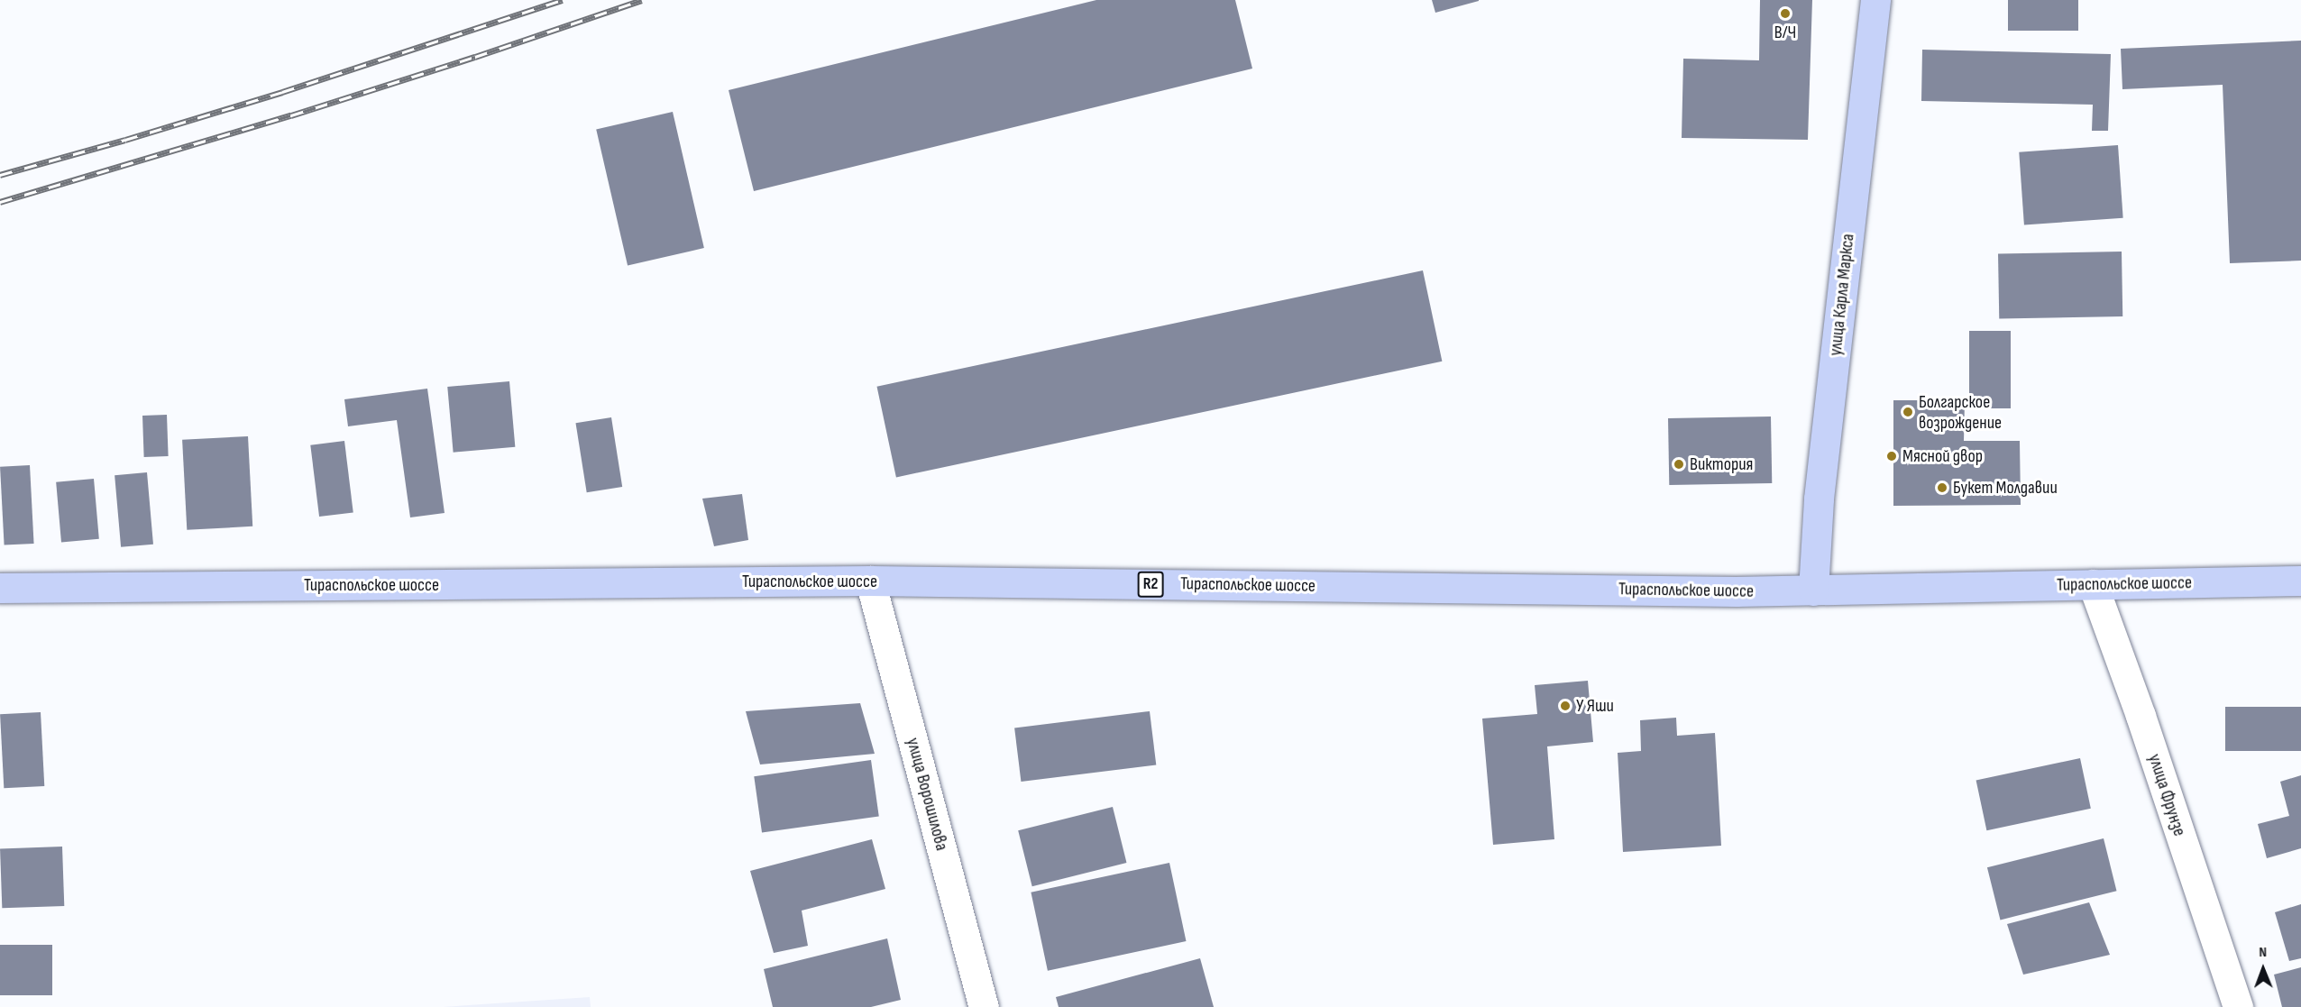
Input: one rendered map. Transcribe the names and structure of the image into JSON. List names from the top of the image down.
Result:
{
  "streets": {
    "main road": ["улица Карла Маркса", "Тираспольское шоссе", "R2"],
    "street": ["улица Ворошилова", "улица Фрунзе"]
  },
  "crossings": [
    ["улица Карла Маркса", "Тираспольское шоссе"],
    ["Тираспольское шоссе", "улица Ворошилова"],
    ["Тираспольское шоссе", "улица Фрунзе"]
  ],
  "places": [
    "В/Ч",
    "Болгарское возрождение",
    "Мясной двор",
    "Виктория",
    "Букет Молдавии",
    "У Яши"
  ],
  "north": "top"
}
